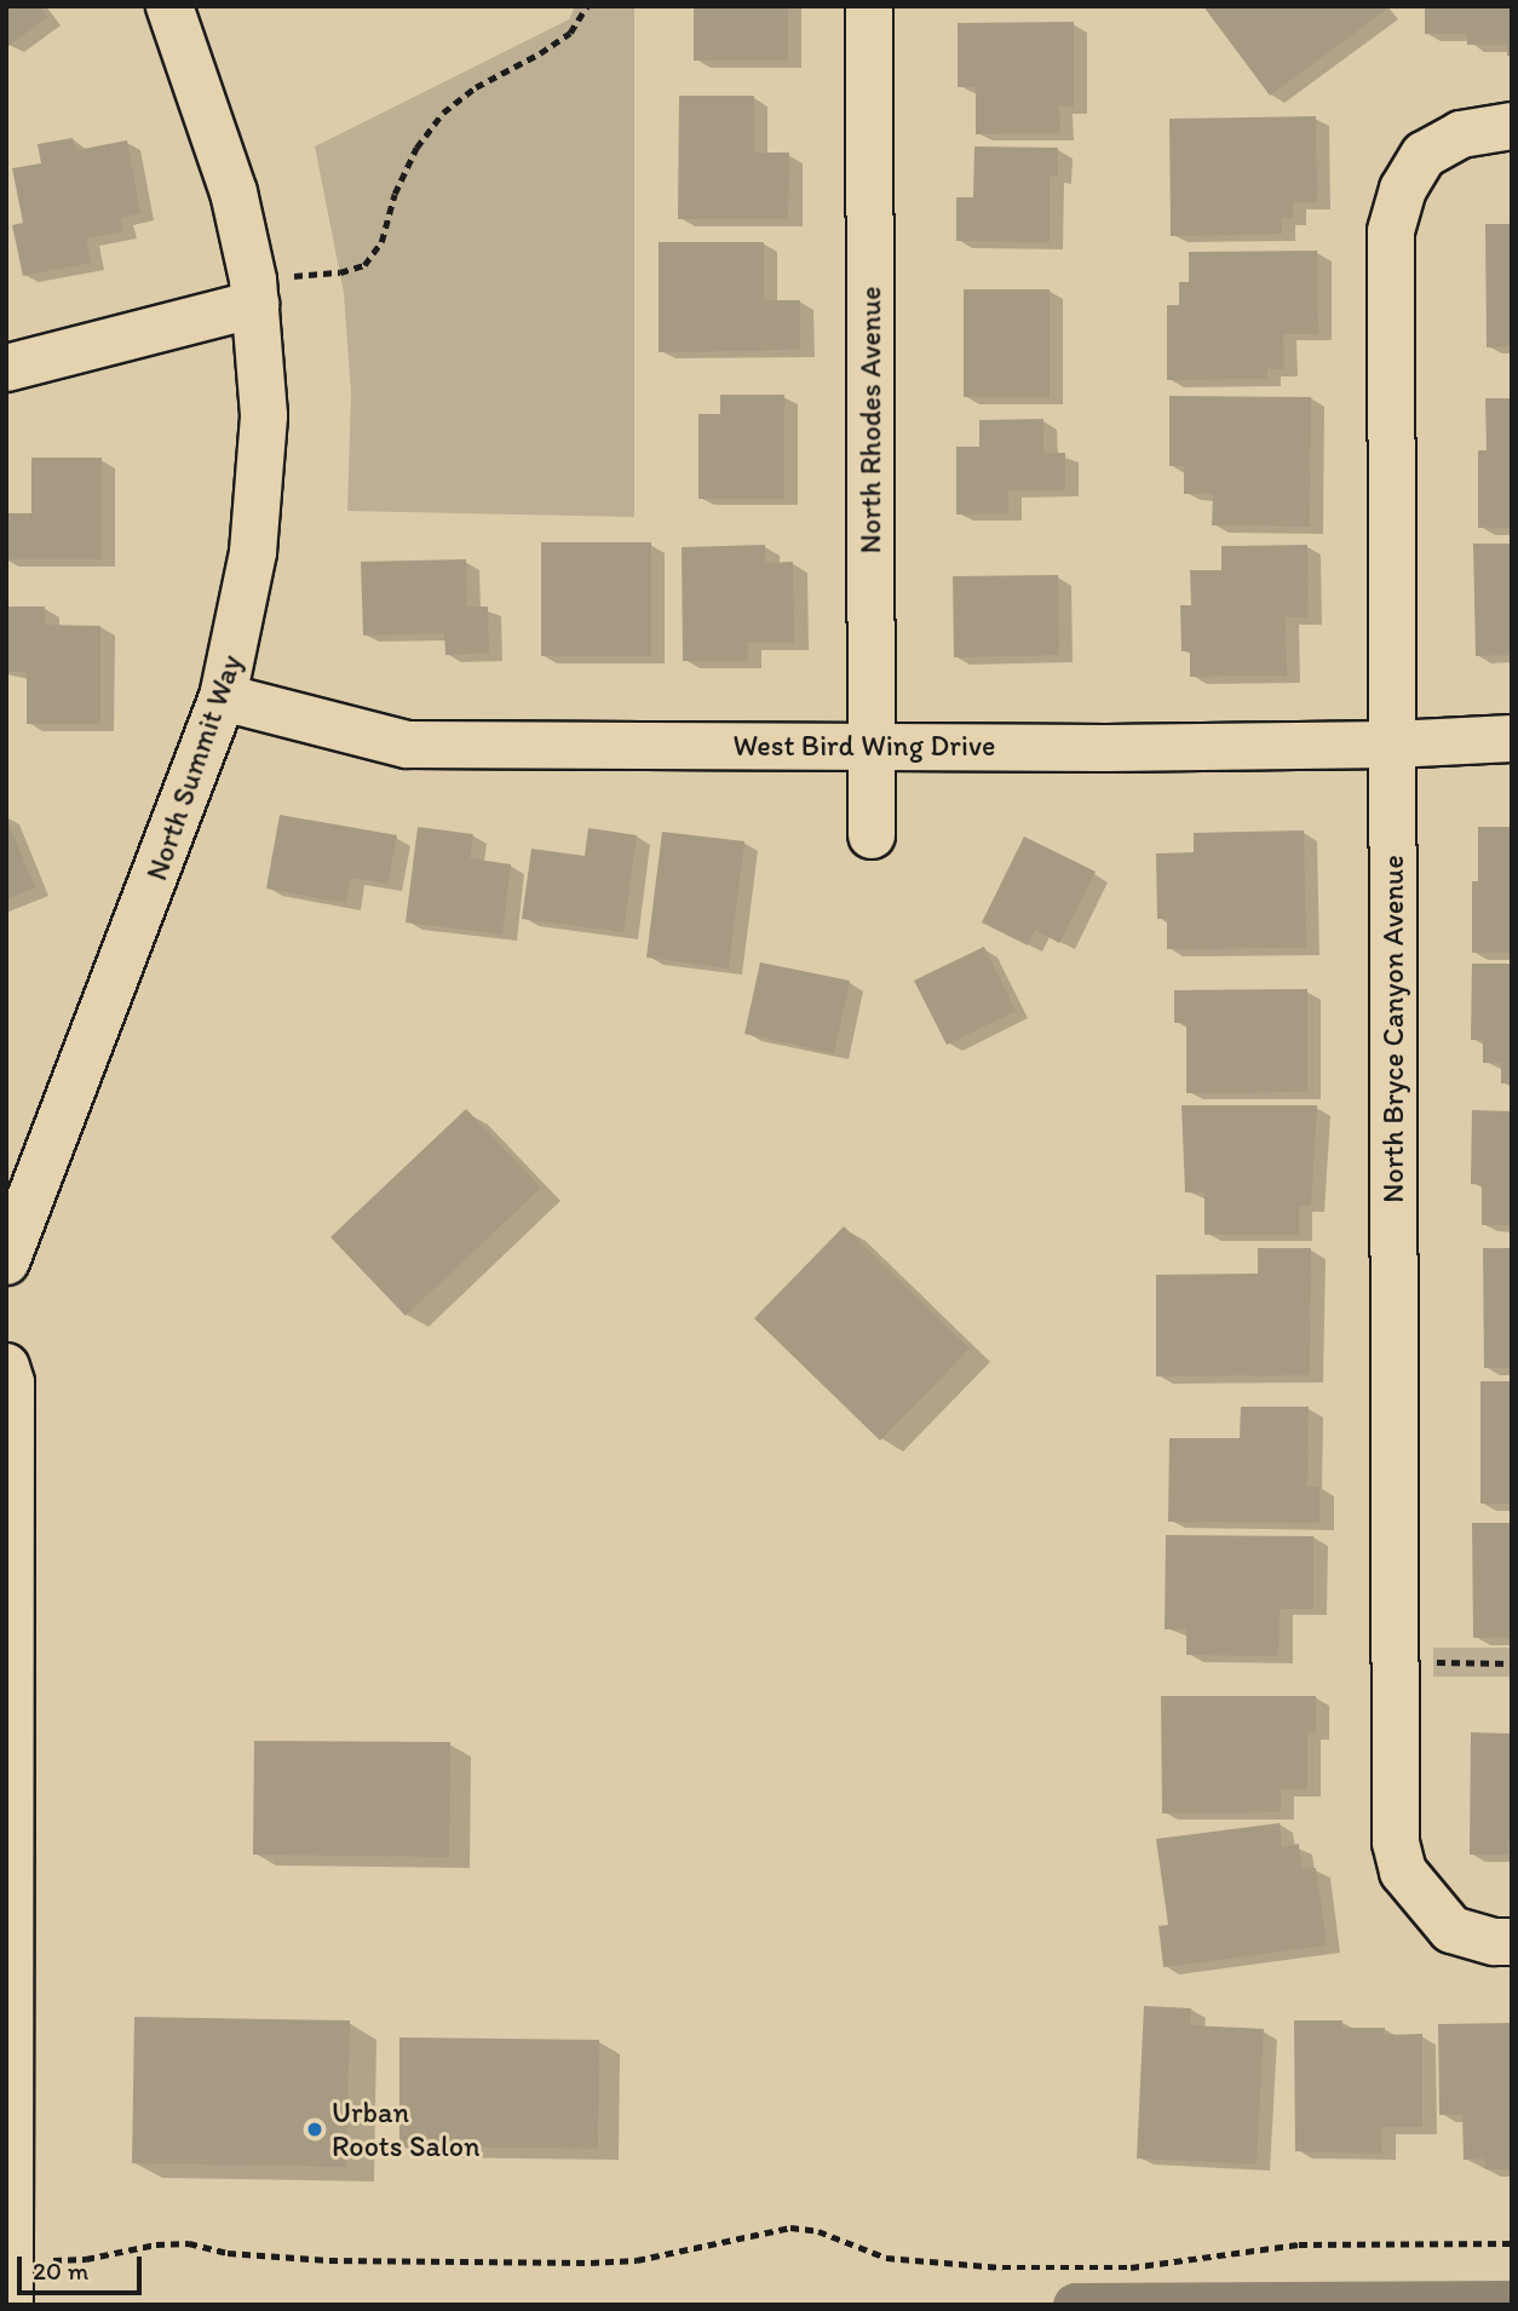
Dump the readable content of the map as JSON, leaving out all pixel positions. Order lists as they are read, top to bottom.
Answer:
{
  "streets": {
    "street": [
      "North Rhodes Avenue",
      "West Bird Wing Drive",
      "North Summit Way",
      "North Bryce Canyon Avenue"
    ]
  },
  "crossings": [
    ["North Rhodes Avenue", "West Bird Wing Drive"],
    ["West Bird Wing Drive", "North Summit Way"],
    ["West Bird Wing Drive", "North Bryce Canyon Avenue"]
  ],
  "places": ["Urban Roots Salon"],
  "scale_bar": "20 m"
}
